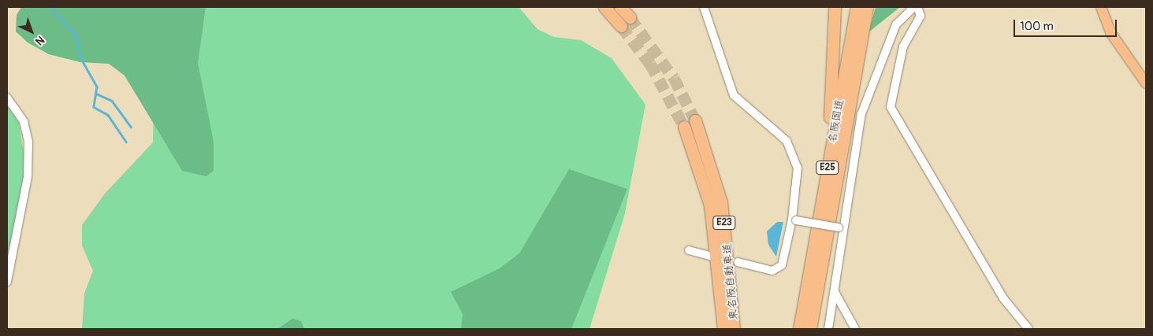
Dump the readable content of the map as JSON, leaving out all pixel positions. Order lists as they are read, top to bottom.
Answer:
{
  "streets": {
    "highway": [
      "名阪国道",
      "E25",
      "E23",
      "東名阪自動車道"
    ]
  },
  "scale_bar": "100 m",
  "north": "bottom right"
}
